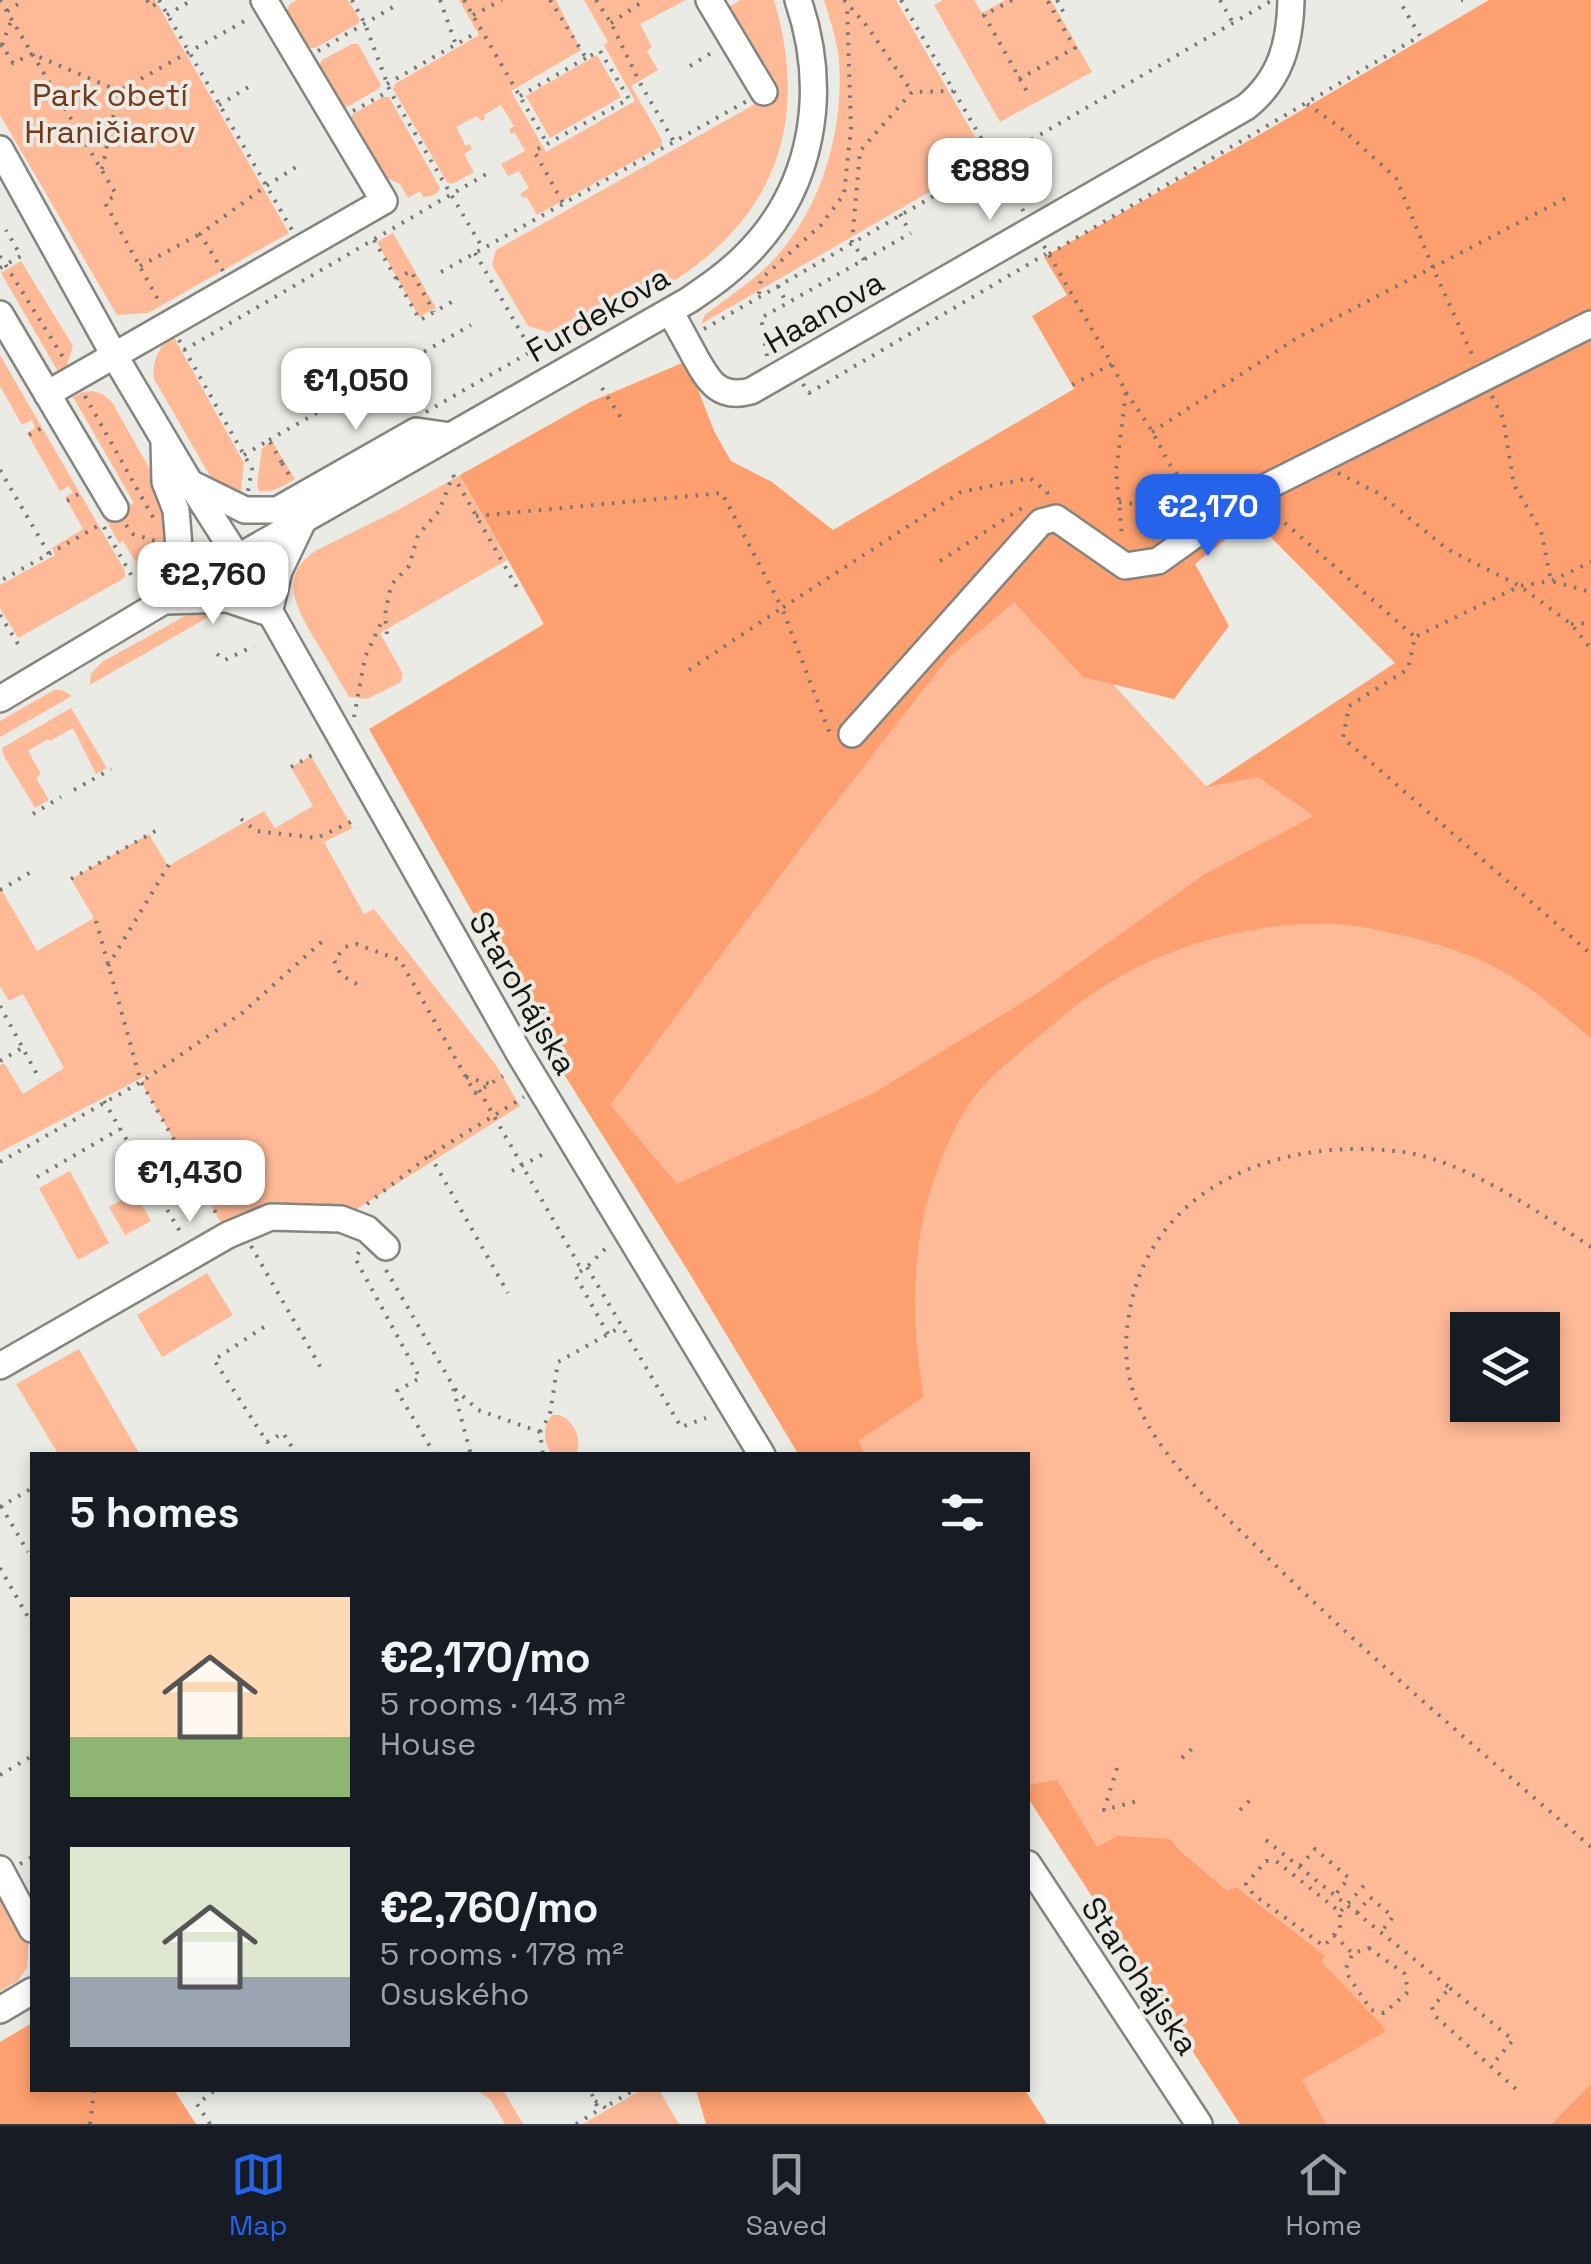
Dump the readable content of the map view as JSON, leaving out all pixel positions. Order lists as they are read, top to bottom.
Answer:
{
  "streets": {
    "street": ["Haanova", "Furdekova", "Starohájska"]
  },
  "crossings": [
    ["Haanova", "Furdekova"],
    ["Furdekova", "Starohájska"]
  ],
  "parks": ["Park obetí Hraničiarov"],
  "page": {
    "price": [
      "€889",
      "€1,050",
      "€2,170",
      "€2,760",
      "€1,430"
    ],
    "heading": "5 homes",
    "list": [
      {
        "name": "€2,170/mo",
        "note": "5 rooms · 143 m² · House"
      },
      {
        "name": "€2,760/mo",
        "note": "5 rooms · 178 m² · Osuského"
      }
    ],
    "tabs": ["Map", "Saved", "Home"]
  }
}
